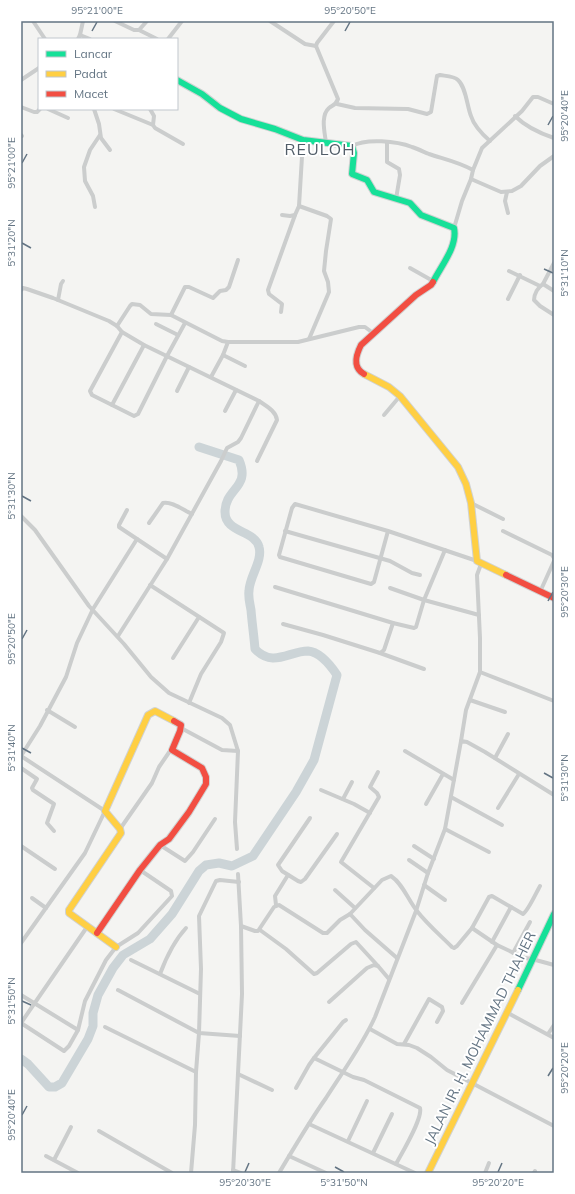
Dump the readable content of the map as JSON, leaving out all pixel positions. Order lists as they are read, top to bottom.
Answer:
{
  "streets": {
    "street": ["JALAN IR. H. MOHAMMAD THAHER"]
  },
  "districts": ["REULOH"],
  "legend": ["Lancar", "Padat", "Macet"],
  "coordinates": [
    "95°21'00\"E",
    "95°20'50\"E",
    "95°20'40\"E",
    "5°31'20\"N",
    "5°31'10\"N",
    "5°31'30\"N",
    "95°20'30\"E",
    "5°31'40\"N",
    "5°31'50\"N",
    "95°20'20\"E"
  ]
}
